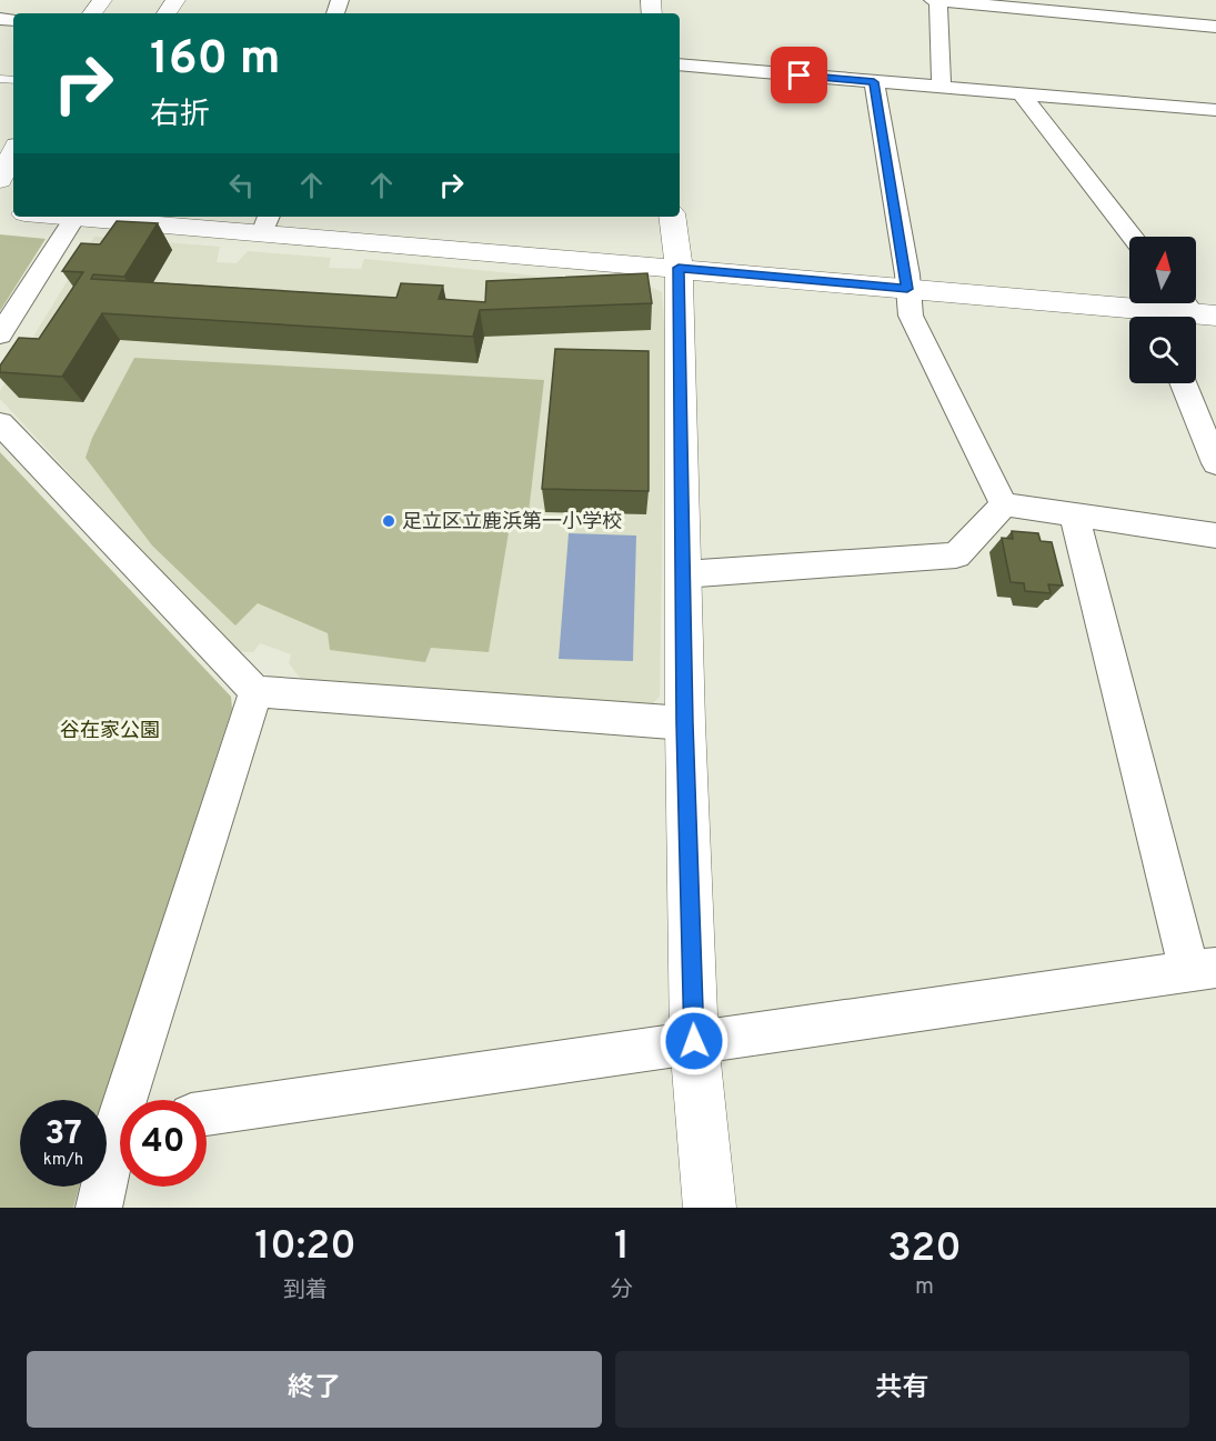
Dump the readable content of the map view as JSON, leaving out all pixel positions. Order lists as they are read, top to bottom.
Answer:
{
  "parks": ["谷在家公園"],
  "places": ["足立区立鹿浜第一小学校"],
  "north": "top",
  "page": {
    "turn": ["160 m", "右折"],
    "speed": "37 km/h",
    "limit": "40",
    "eta": [
      "10:20",
      "到着",
      "1",
      "分",
      "320",
      "m"
    ],
    "buttons": ["終了", "共有"]
  }
}
